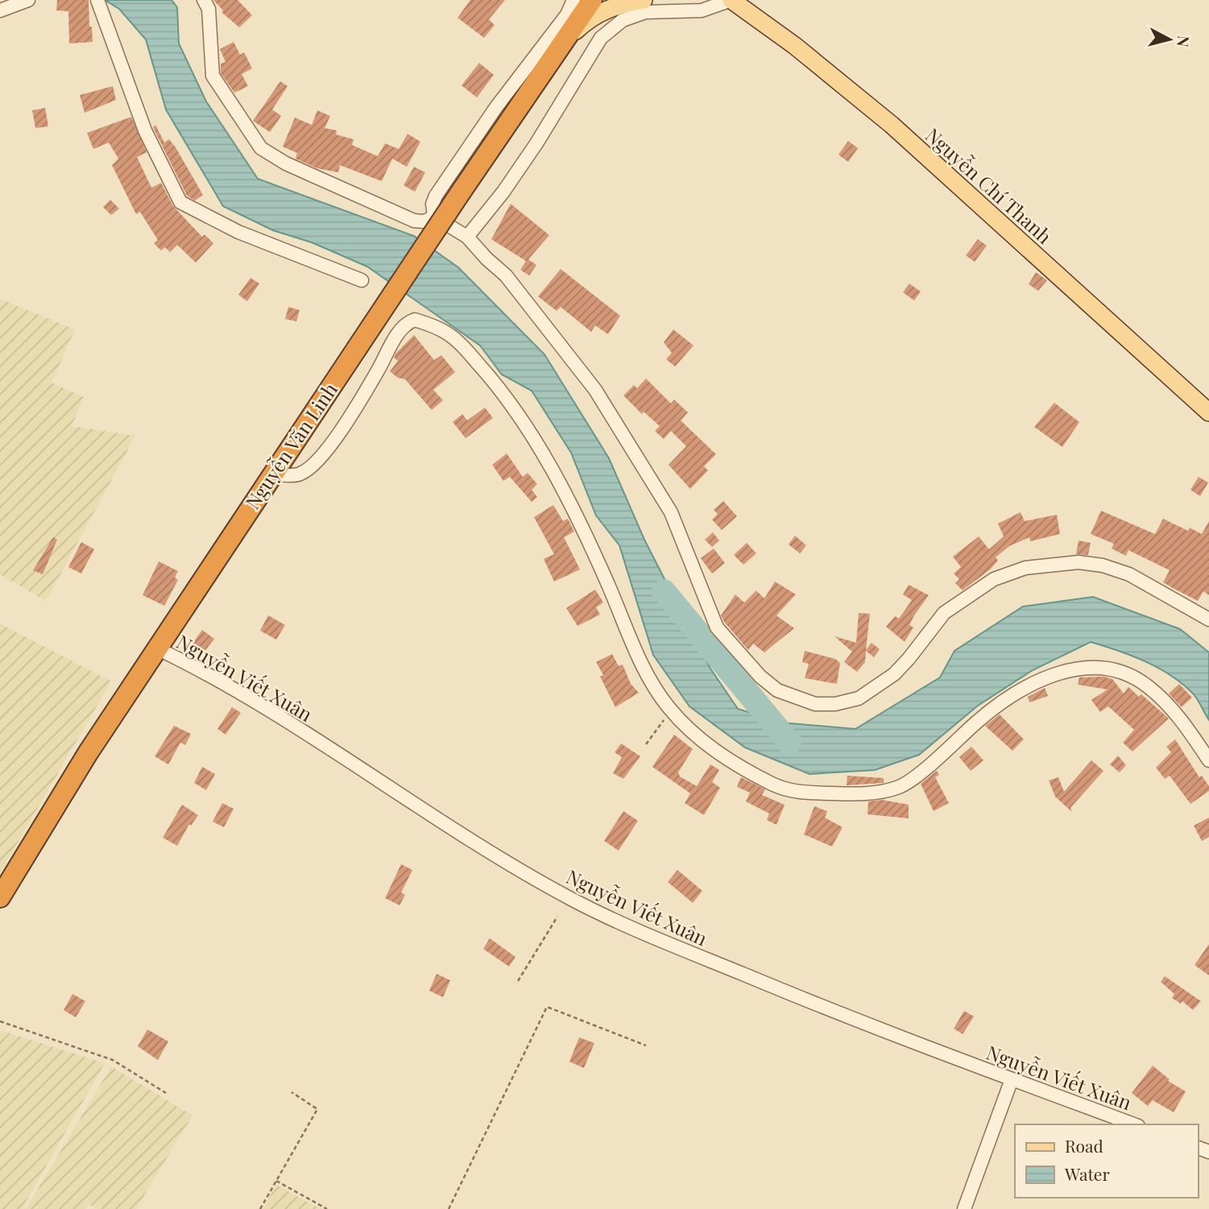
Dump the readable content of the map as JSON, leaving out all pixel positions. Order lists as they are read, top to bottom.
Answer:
{
  "streets": {
    "highway": ["Nguyễn Văn Linh"],
    "main road": ["Nguyễn Chí Thanh"],
    "street": ["Nguyễn Viết Xuân"]
  },
  "crossings": [
    ["Nguyễn Văn Linh", "Nguyễn Viết Xuân"]
  ],
  "legend": ["Road", "Water"],
  "north": "right"
}
